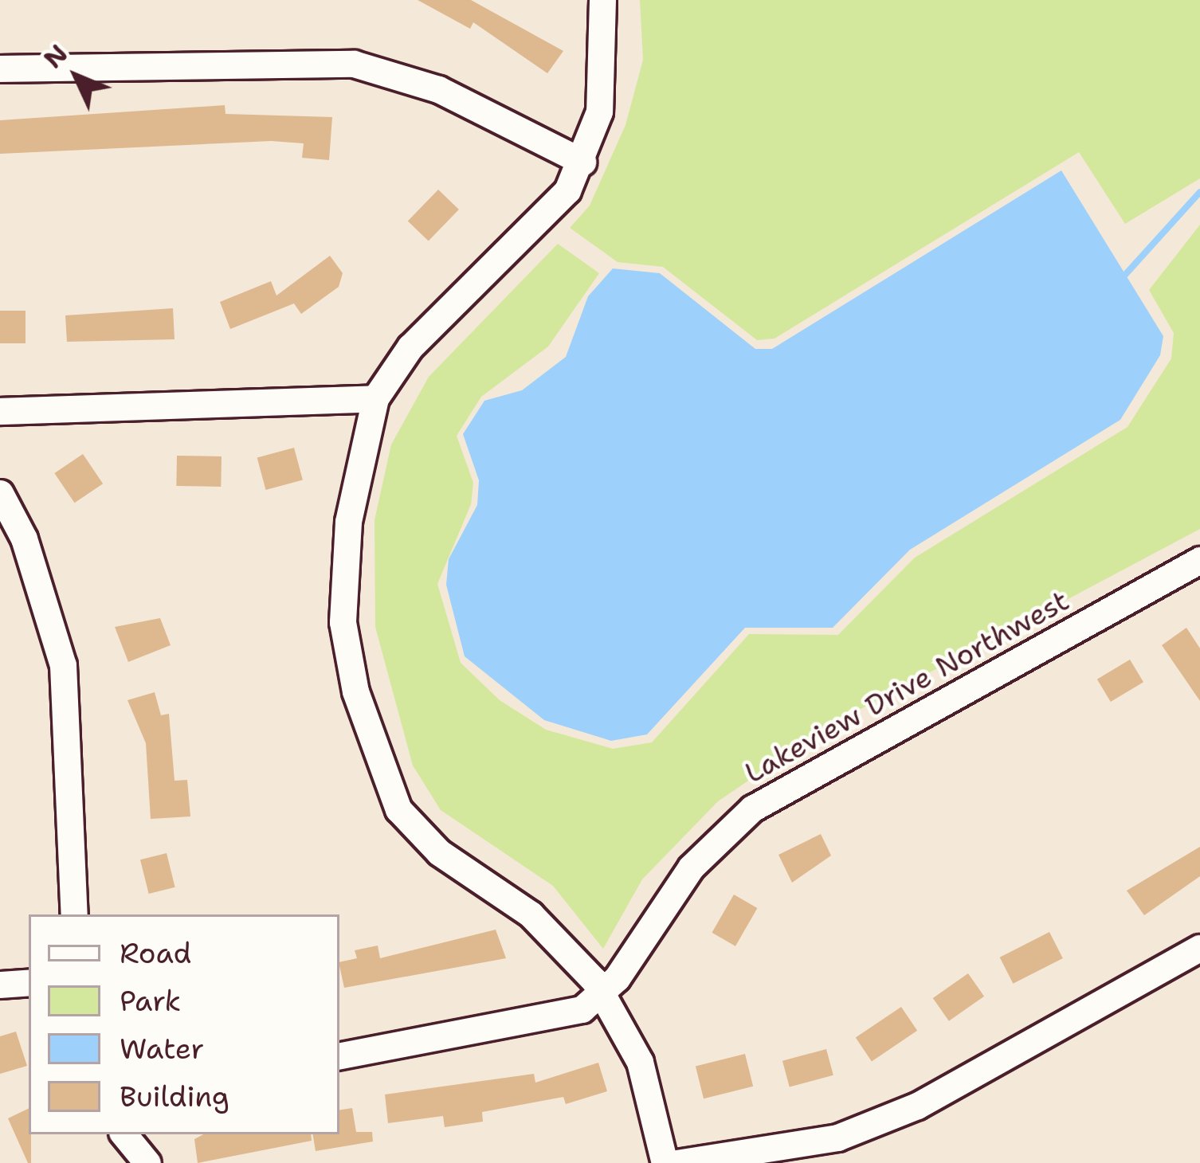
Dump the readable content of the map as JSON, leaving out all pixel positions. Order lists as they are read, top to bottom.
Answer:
{
  "streets": {
    "street": ["Lakeview Drive Northwest"]
  },
  "legend": [
    "Road",
    "Park",
    "Water",
    "Building"
  ],
  "north": "top left"
}
